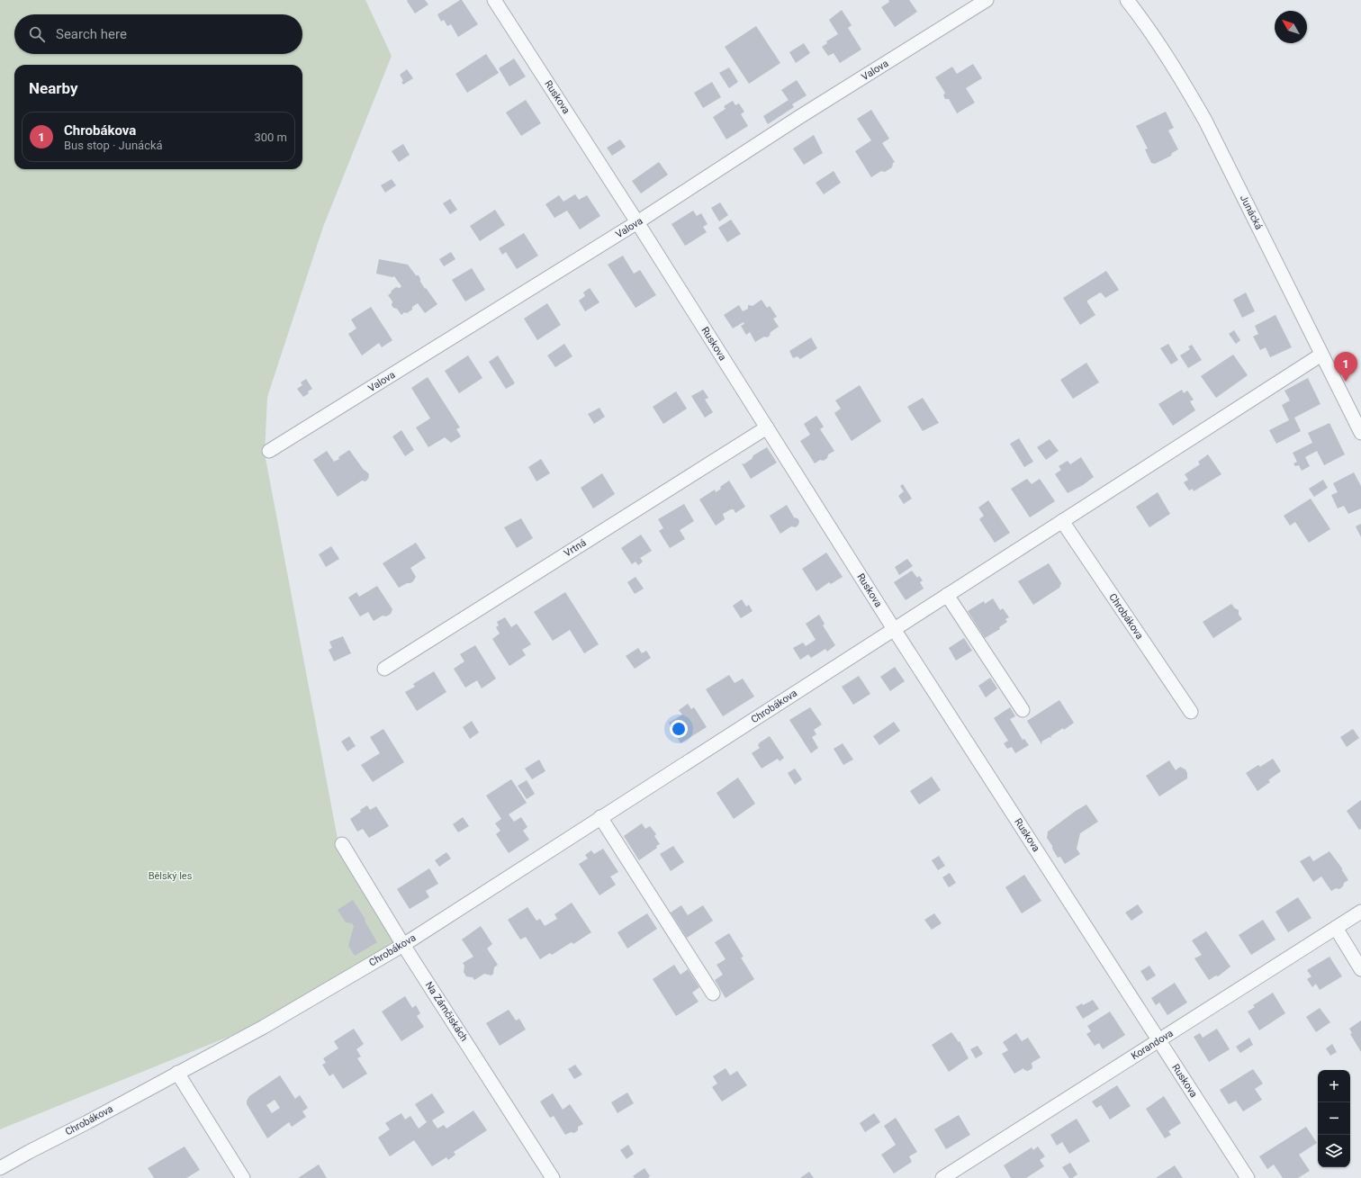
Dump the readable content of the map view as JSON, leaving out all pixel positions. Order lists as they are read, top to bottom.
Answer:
{
  "streets": {
    "street": [
      "Valova",
      "Ruskova",
      "Junácká",
      "Vrtná",
      "Chrobákova",
      "Na Zámčiskách",
      "Korandova"
    ]
  },
  "crossings": [
    ["Valova", "Ruskova"],
    ["Ruskova", "Vrtná"],
    ["Ruskova", "Chrobákova"],
    ["Ruskova", "Korandova"],
    ["Junácká", "Chrobákova"],
    ["Chrobákova", "Na Zámčiskách"]
  ],
  "parks": ["Bělský les"],
  "north": "top left",
  "page": {
    "search": "Search here",
    "heading": "Nearby",
    "list": [
      {
        "mark": "1",
        "name": "Chrobákova",
        "note": "Bus stop · Junácká",
        "value": "300 m"
      }
    ],
    "pins": "1",
    "map_buttons": ["+", "−"]
  }
}
